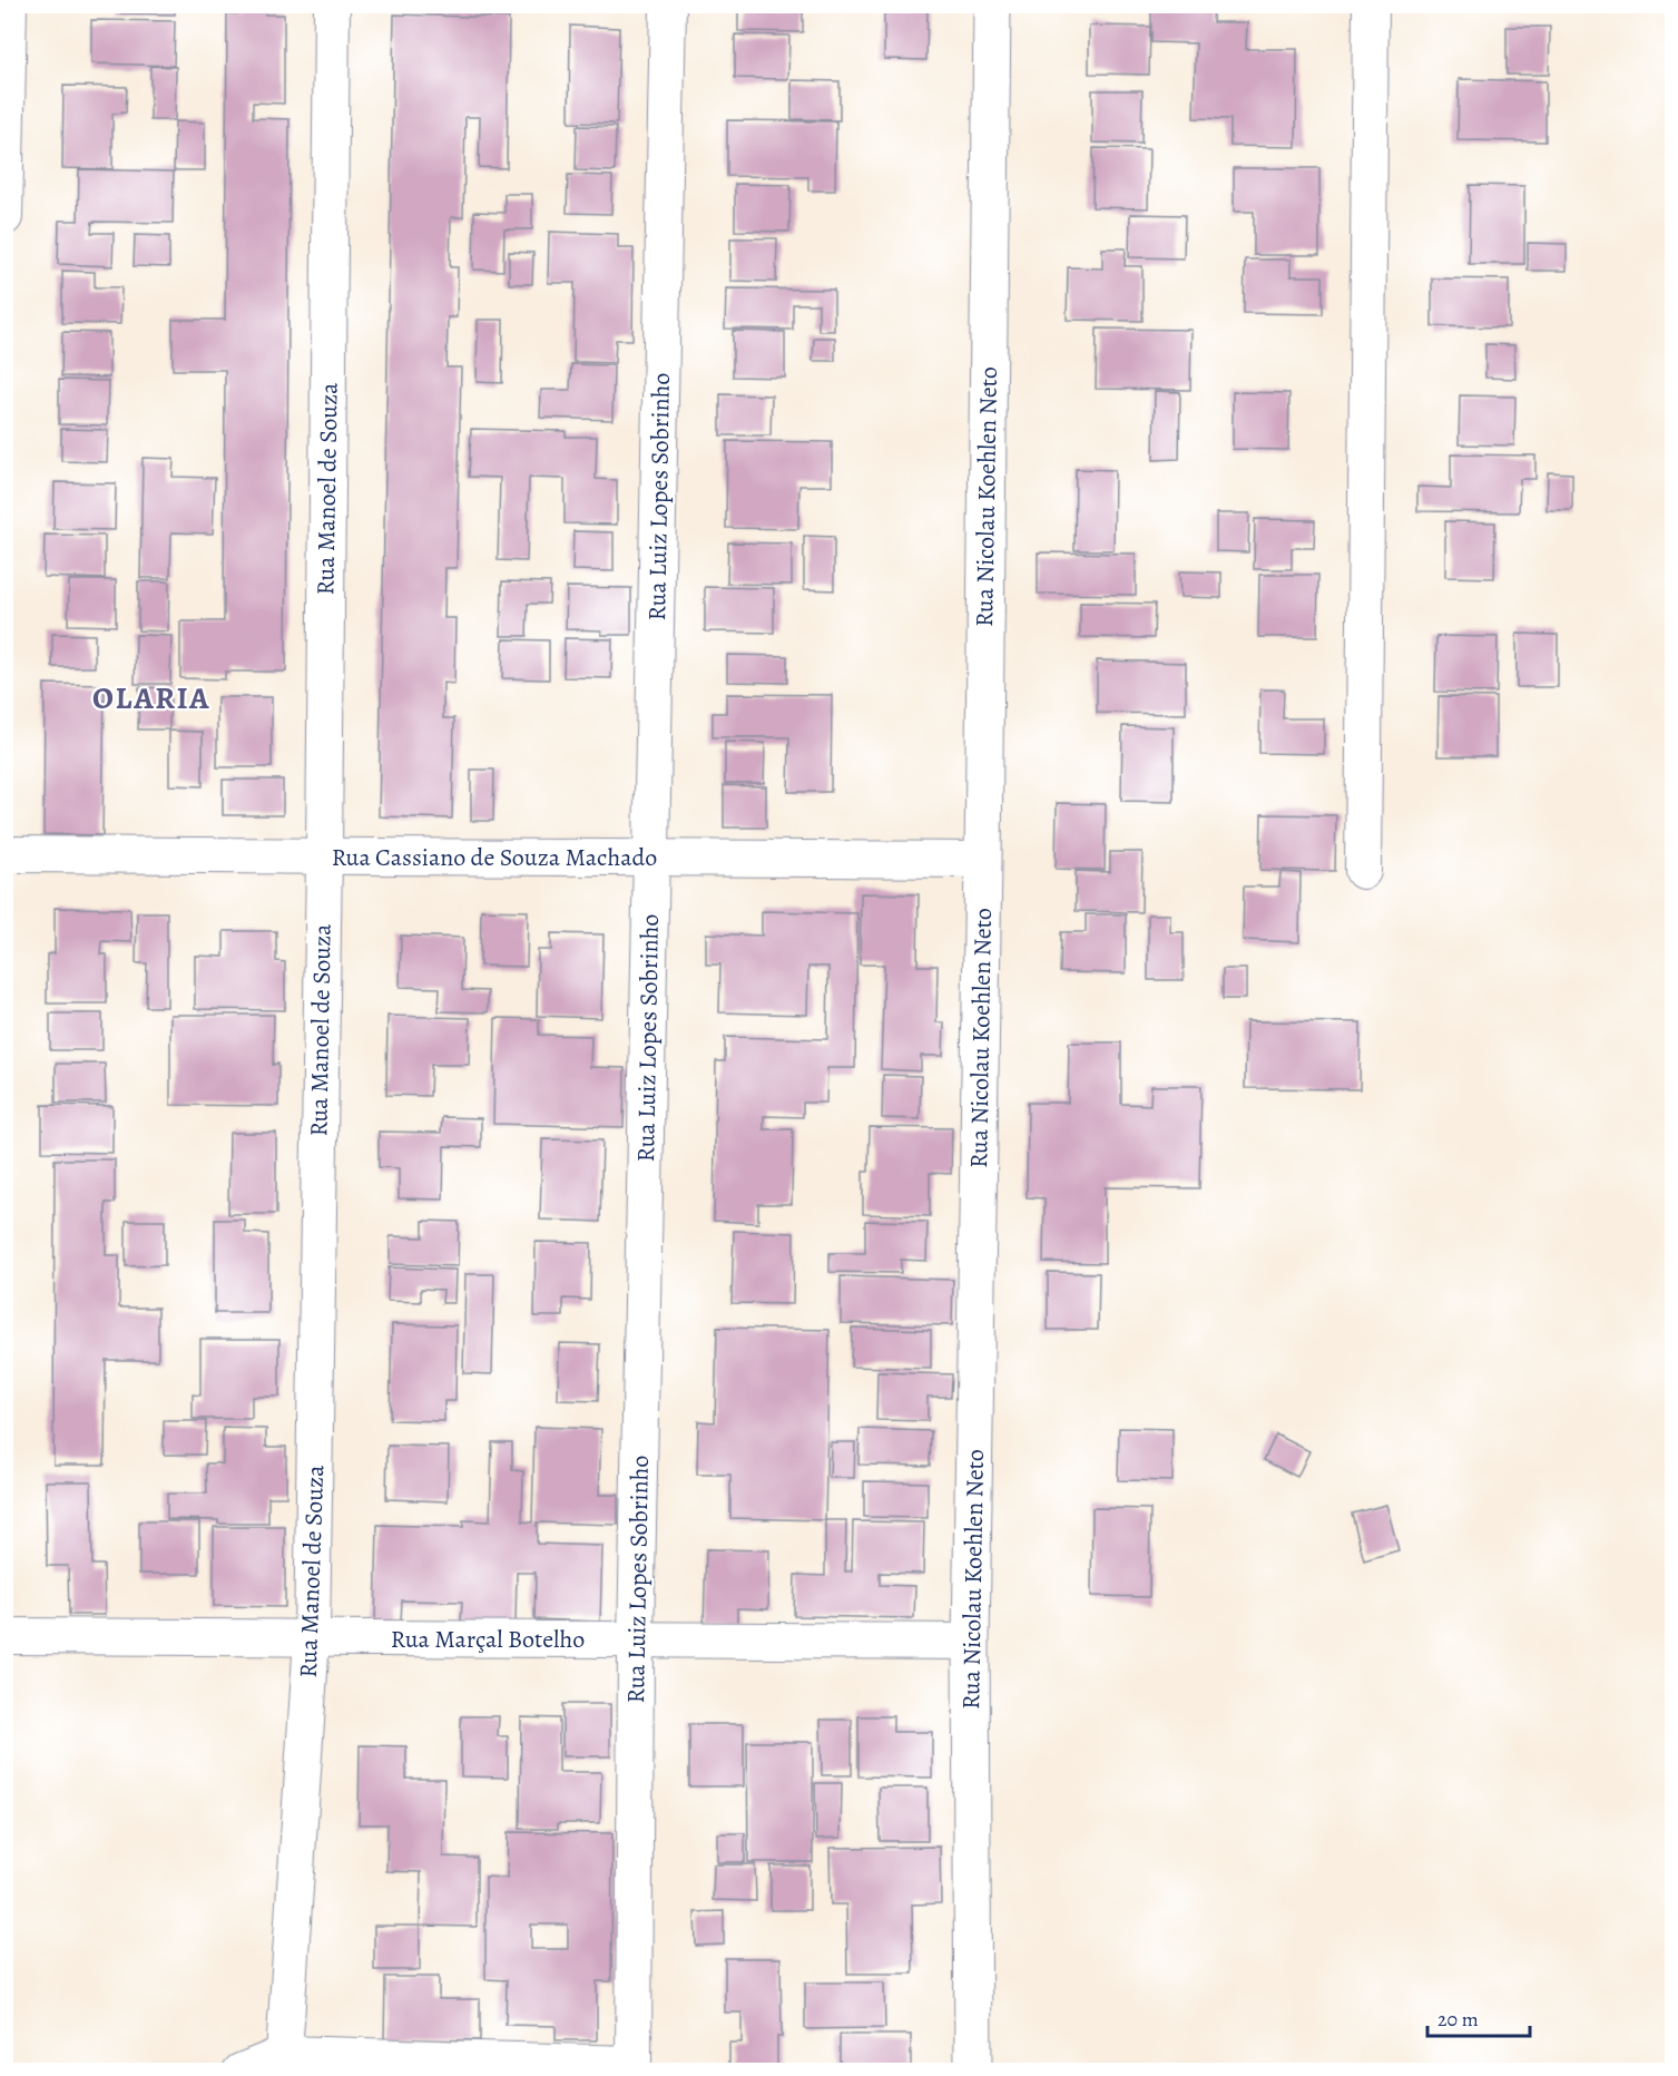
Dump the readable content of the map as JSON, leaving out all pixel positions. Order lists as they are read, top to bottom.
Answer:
{
  "streets": {
    "main road": ["Rua Nicolau Koehlen Neto"],
    "street": [
      "Rua Manoel de Souza",
      "Rua Luiz Lopes Sobrinho",
      "Rua Cassiano de Souza Machado",
      "Rua Marçal Botelho"
    ]
  },
  "crossings": [
    ["Rua Manoel de Souza", "Rua Cassiano de Souza Machado"],
    ["Rua Manoel de Souza", "Rua Marçal Botelho"],
    ["Rua Luiz Lopes Sobrinho", "Rua Cassiano de Souza Machado"],
    ["Rua Luiz Lopes Sobrinho", "Rua Marçal Botelho"],
    ["Rua Nicolau Koehlen Neto", "Rua Cassiano de Souza Machado"],
    ["Rua Nicolau Koehlen Neto", "Rua Marçal Botelho"]
  ],
  "districts": ["OLARIA"],
  "scale_bar": "20 m"
}
